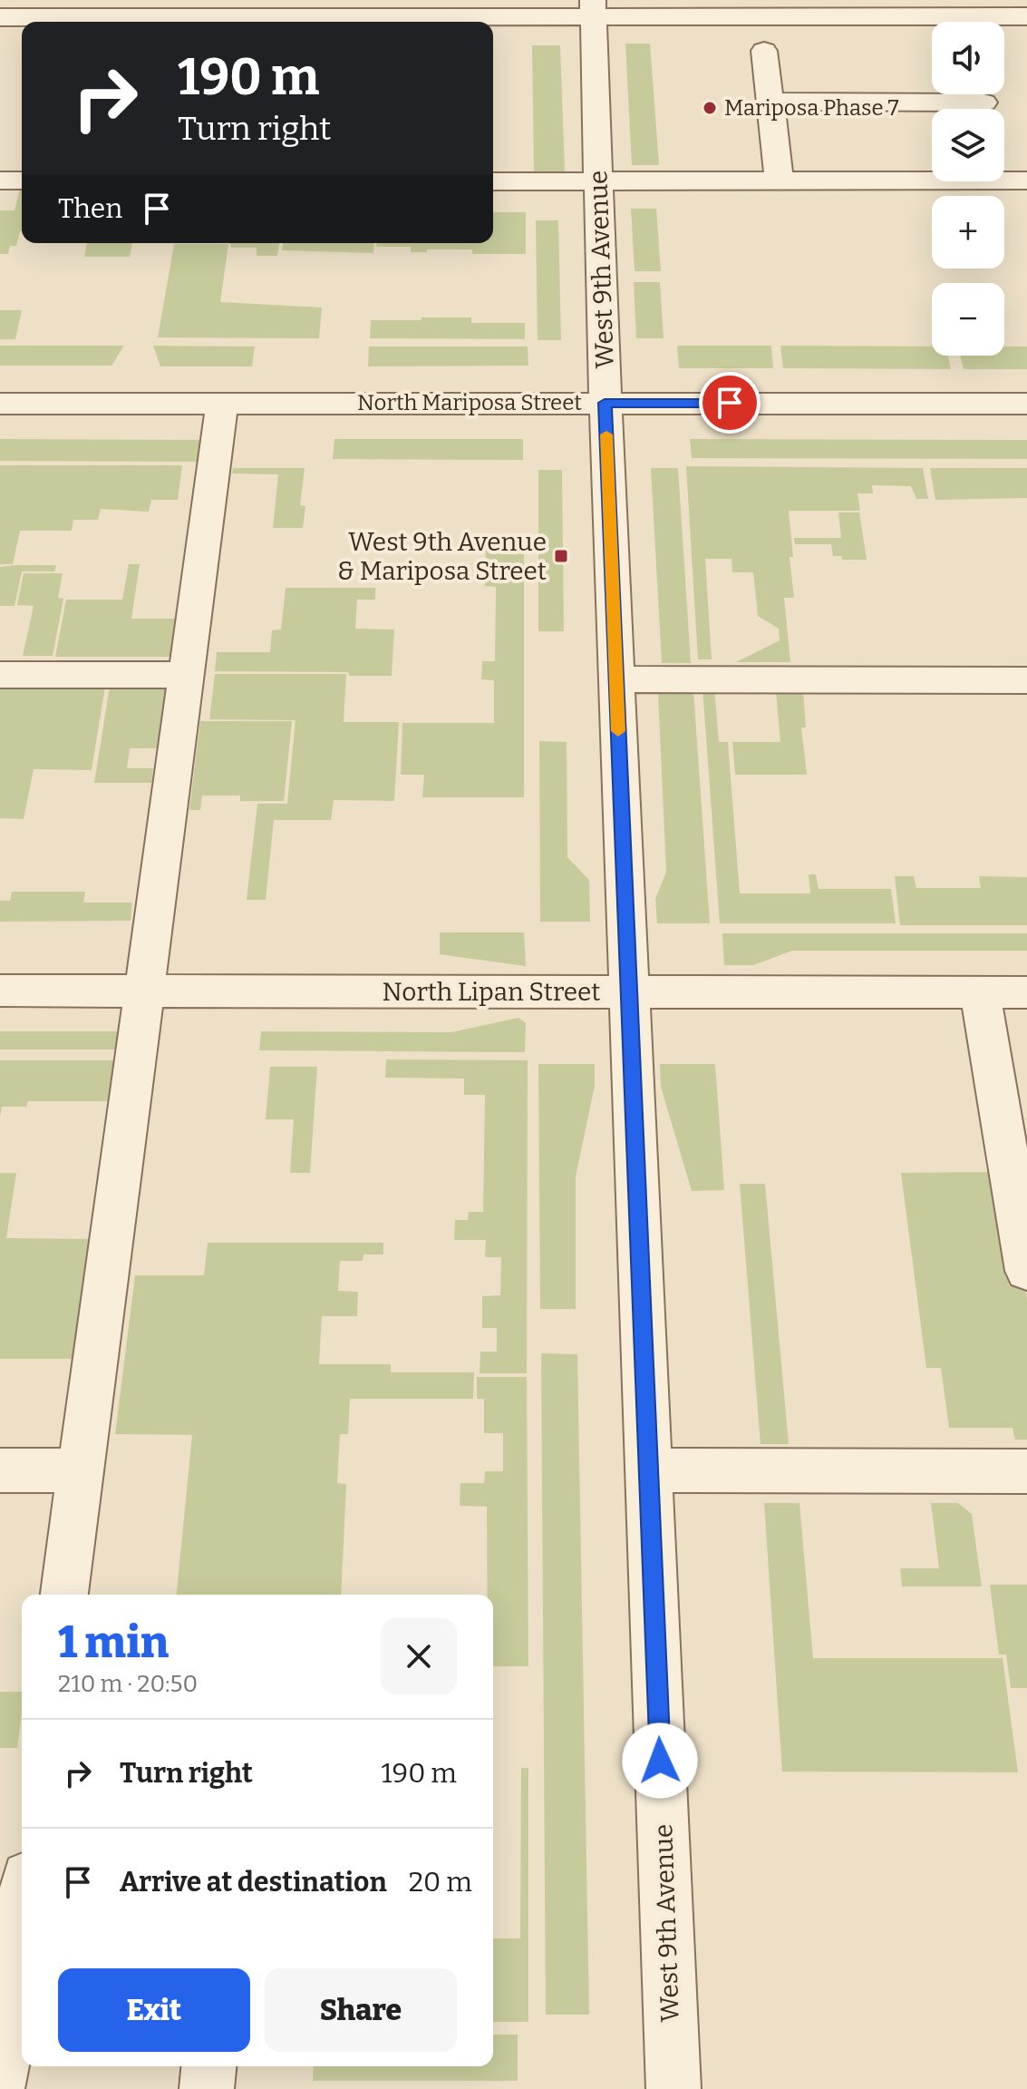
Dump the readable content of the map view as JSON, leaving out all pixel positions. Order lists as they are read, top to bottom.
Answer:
{
  "streets": {
    "street": ["West 9th Avenue", "North Mariposa Street", "North Lipan Street"]
  },
  "crossings": [
    ["West 9th Avenue", "North Mariposa Street"],
    ["West 9th Avenue", "North Lipan Street"]
  ],
  "places": {
    "other": ["Mariposa Phase 7"],
    "transit": ["West 9th Avenue & Mariposa Street"]
  },
  "page": {
    "map_buttons": ["+", "−"],
    "turn": ["190 m", "Turn right"],
    "then": "Then",
    "heading": ["1 min", "210 m · 20:50"],
    "list": [
      {
        "name": "Turn right",
        "value": "190 m"
      },
      {
        "name": "Arrive at destination",
        "value": "20 m"
      }
    ],
    "buttons": ["Exit", "Share"]
  }
}
